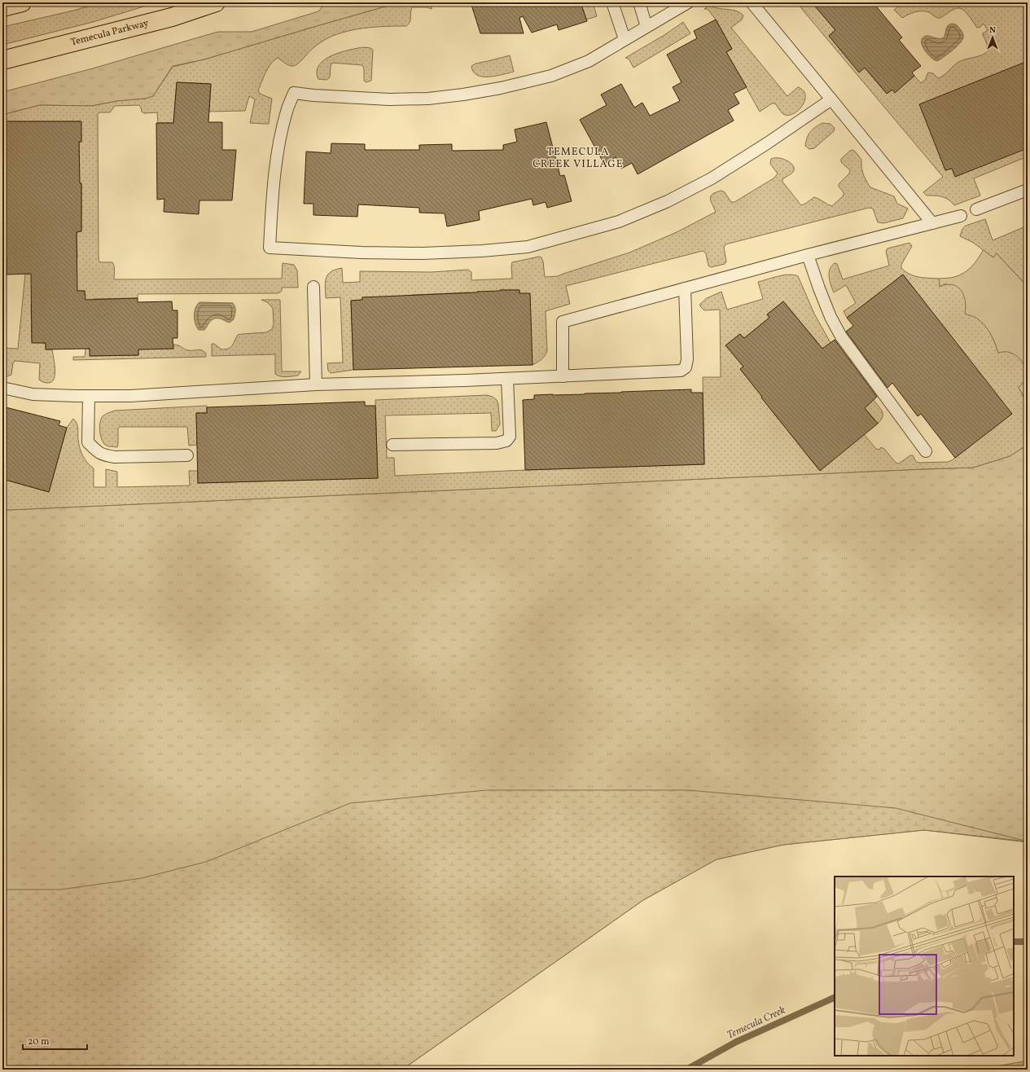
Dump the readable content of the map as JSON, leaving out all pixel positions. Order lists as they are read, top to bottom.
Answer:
{
  "streets": {
    "main road": ["Temecula Parkway"]
  },
  "districts": ["TEMECULA CREEK VILLAGE"],
  "water": ["Temecula Creek"],
  "scale_bar": "20 m",
  "north": "top"
}
